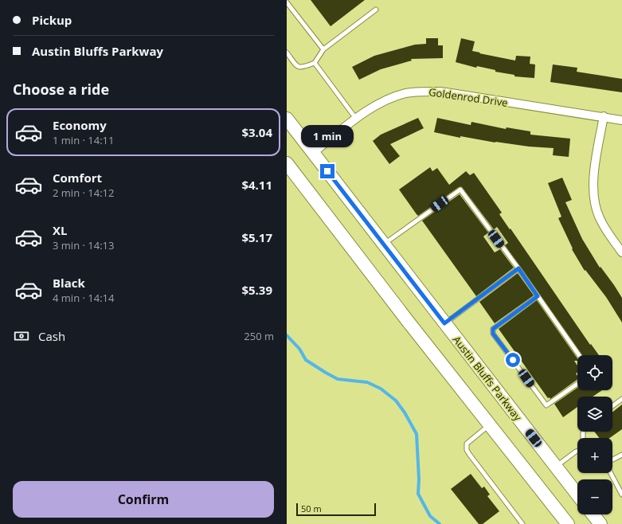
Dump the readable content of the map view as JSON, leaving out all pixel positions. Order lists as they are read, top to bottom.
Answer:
{
  "streets": {
    "main road": ["Austin Bluffs Parkway"],
    "street": ["Goldenrod Drive"]
  },
  "crossings": [
    ["Goldenrod Drive", "Austin Bluffs Parkway"]
  ],
  "scale_bar": "50 m",
  "page": {
    "banner": ["Pickup", "Austin Bluffs Parkway"],
    "heading": "Choose a ride",
    "list": [
      {
        "name": "Economy",
        "note": "1 min · 14:11",
        "value": "$3.04"
      },
      {
        "name": "Comfort",
        "note": "2 min · 14:12",
        "value": "$4.11"
      },
      {
        "name": "XL",
        "note": "3 min · 14:13",
        "value": "$5.17"
      },
      {
        "name": "Black",
        "note": "4 min · 14:14",
        "value": "$5.39"
      }
    ],
    "bubble": "1 min",
    "pay": ["Cash", "250 m"],
    "map_buttons": ["+", "−"],
    "buttons": "Confirm",
    "scale": "50 m"
  }
}
